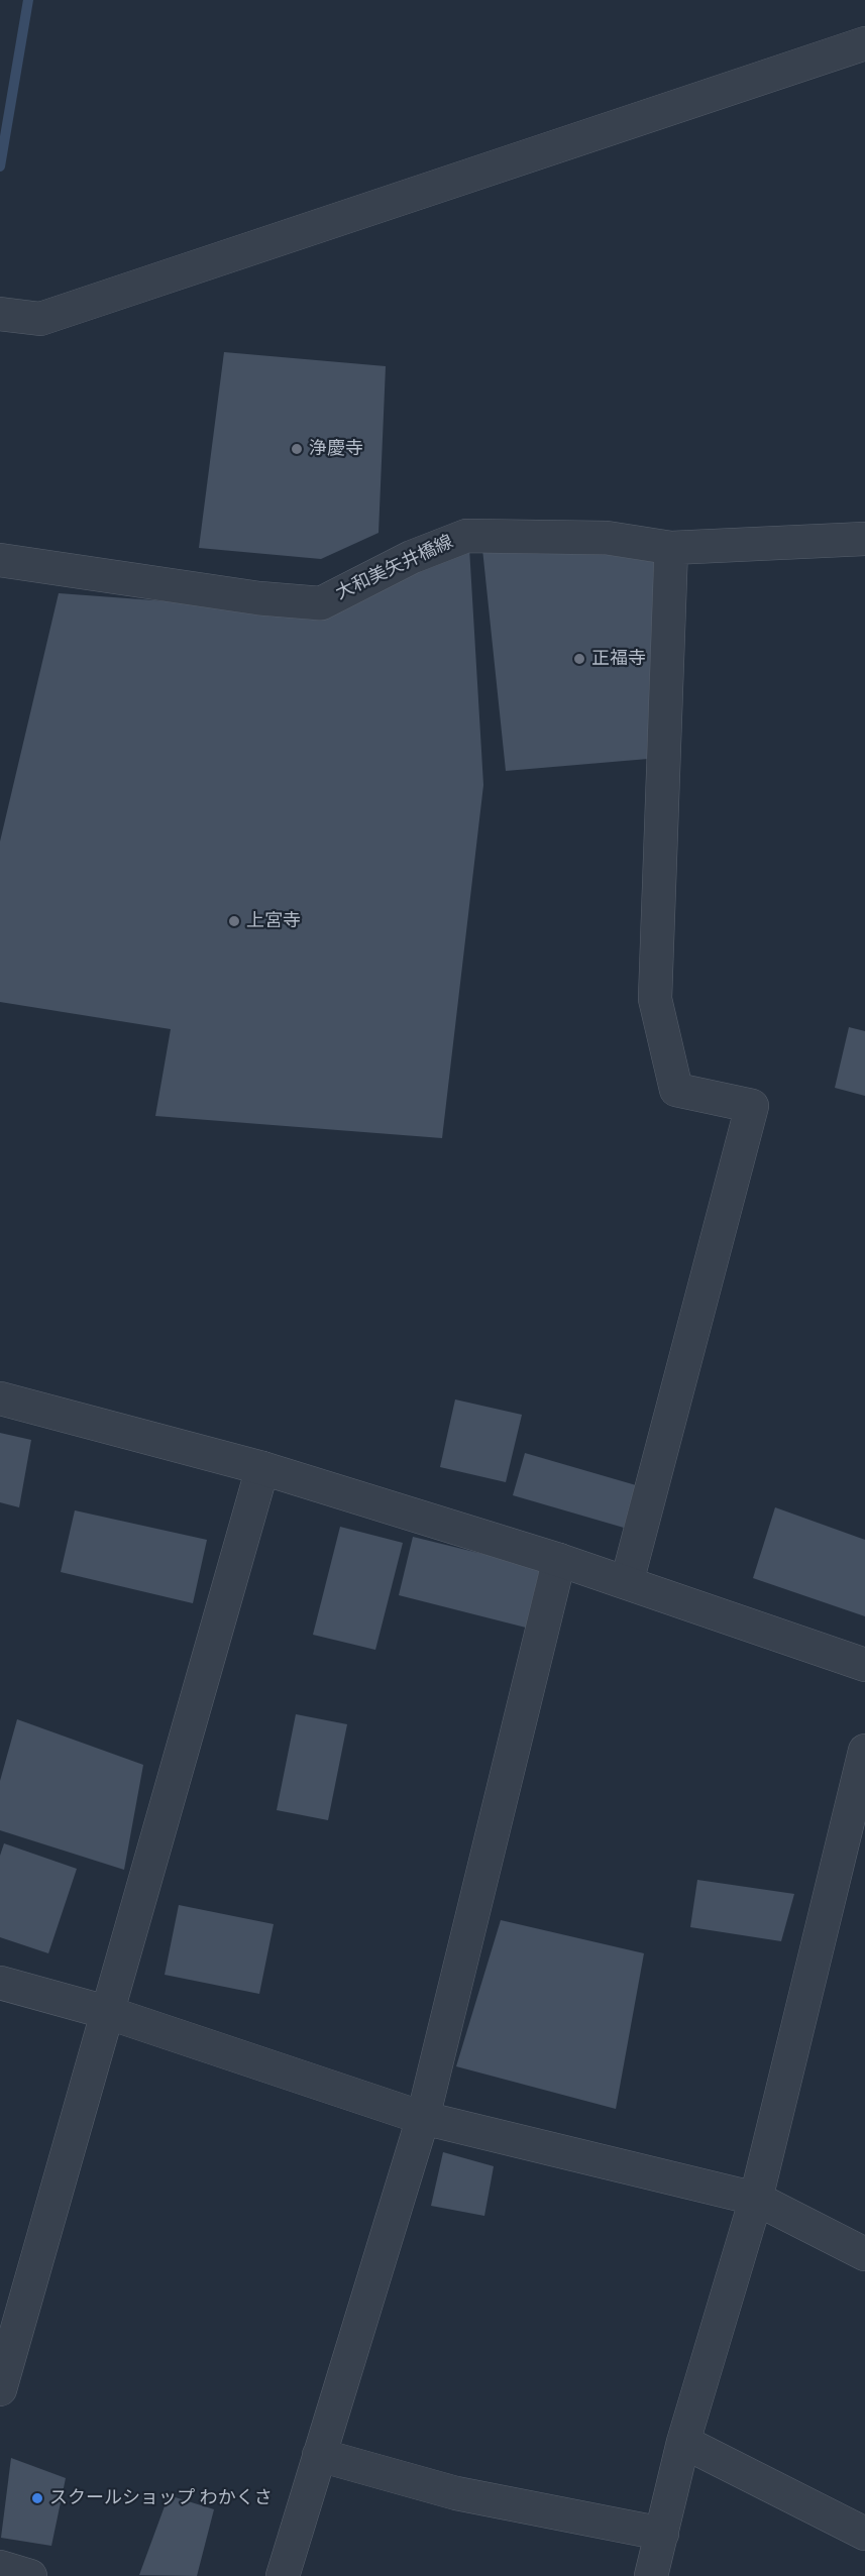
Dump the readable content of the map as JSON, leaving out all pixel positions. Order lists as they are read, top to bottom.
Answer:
{
  "streets": {
    "street": ["大和美矢井橋線"]
  },
  "places": [
    "浄慶寺",
    "正福寺",
    "上宮寺",
    "スクールショップ わかくさ"
  ]
}
